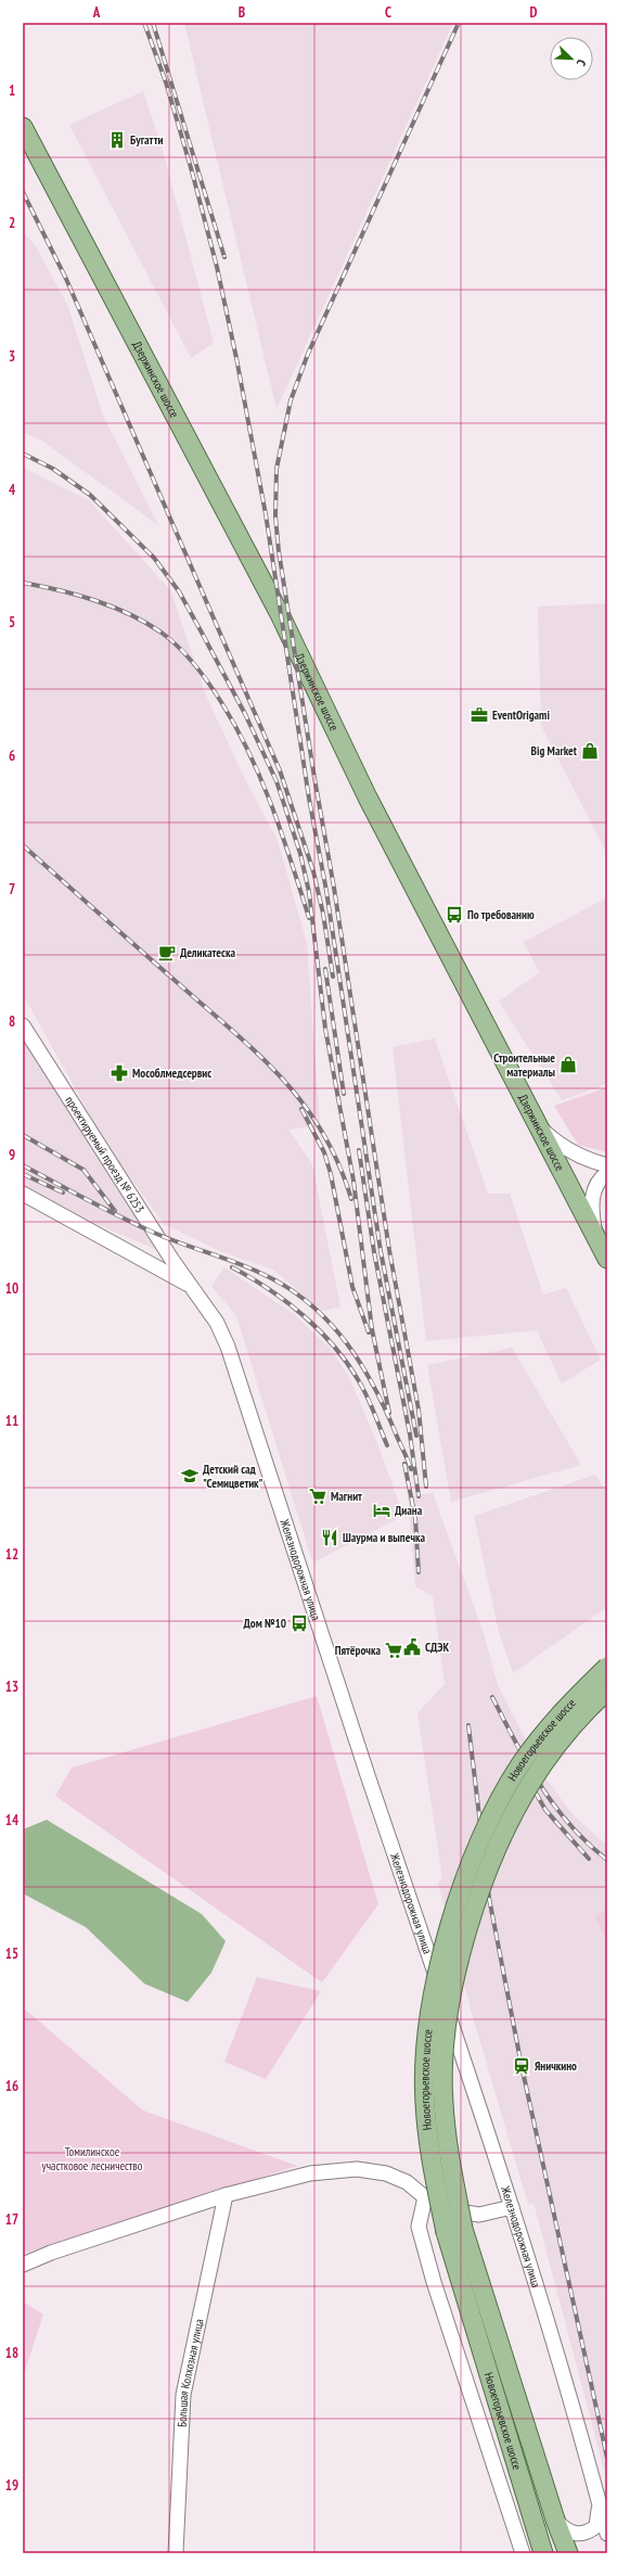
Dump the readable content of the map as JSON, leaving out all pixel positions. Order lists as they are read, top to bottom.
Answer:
{
  "streets": {
    "main road": ["Дзержинское шоссе", "Новоегорьевское шоссе"],
    "street": ["проектируемый проезд № 6253", "Железнодорожная улица", "Большая Колхозная улица"]
  },
  "crossings": [
    ["проектируемый проезд № 6253", "Железнодорожная улица"]
  ],
  "parks": ["Томилинское участковое лесничество"],
  "places": {
    "building": ["Бугатти"],
    "office": ["EventOrigami"],
    "shop": ["Big Market", "Строительные материалы"],
    "bus stop": ["По требованию", "Дом №10"],
    "cafe": ["Деликатеска"],
    "pharmacy": ["Мособлмедсервис"],
    "school or university": ["Детский сад \"Семицветик\""],
    "supermarket": ["Магнит", "Пятёрочка"],
    "hotel": ["Диана"],
    "restaurant": ["Шаурма и выпечка"],
    "public building": ["СДЭК"],
    "station": ["Яничкино"]
  },
  "north": "bottom right",
  "grid": {
    "columns": [
      "A",
      "B",
      "C",
      "D"
    ],
    "rows": [
      "1",
      "2",
      "3",
      "4",
      "5",
      "6",
      "7",
      "8",
      "9",
      "10",
      "11",
      "12",
      "13",
      "14",
      "15",
      "16",
      "17",
      "18",
      "19"
    ]
  }
}
